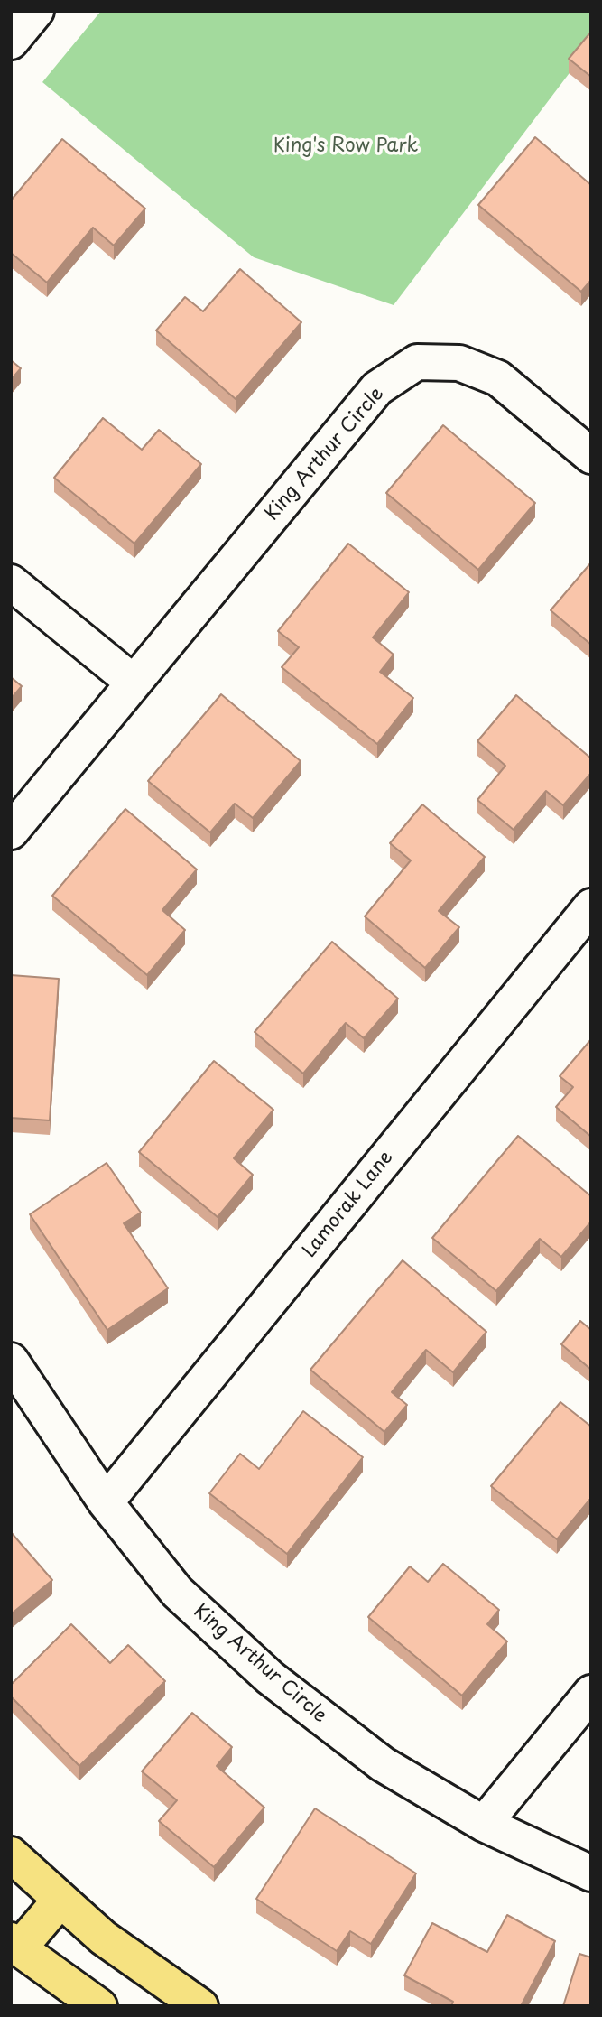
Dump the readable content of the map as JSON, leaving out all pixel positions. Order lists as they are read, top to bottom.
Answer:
{
  "streets": {
    "street": ["King Arthur Circle", "Lamorak Lane"]
  },
  "crossings": [
    ["King Arthur Circle", "Lamorak Lane"]
  ],
  "parks": ["King's Row Park"]
}
